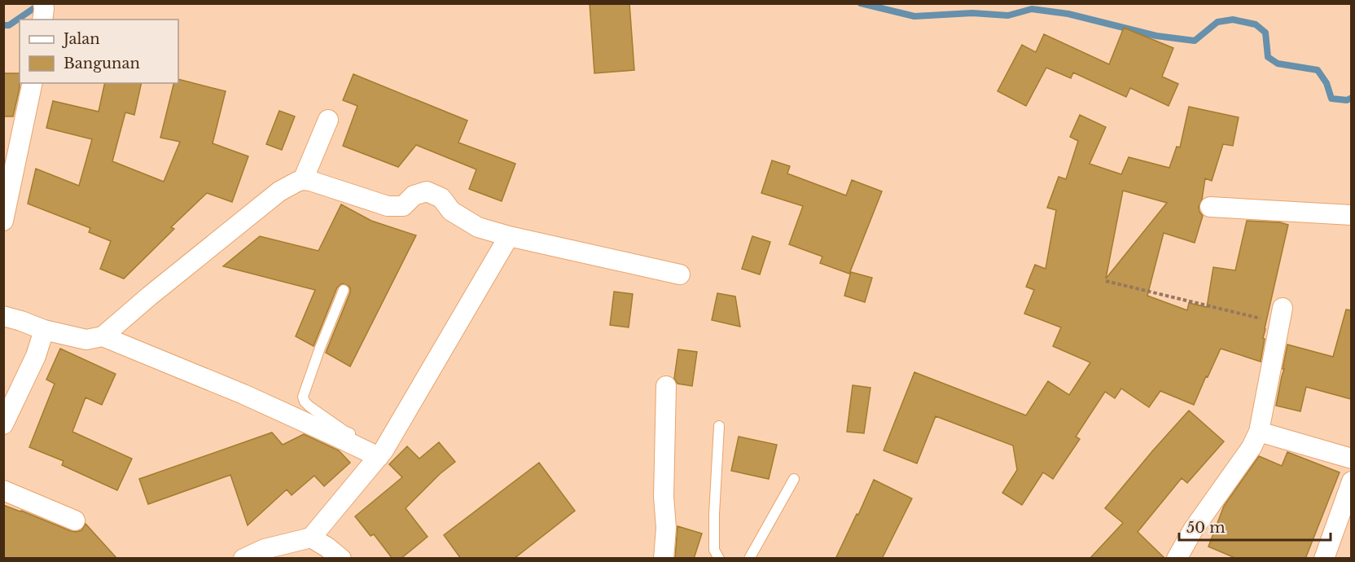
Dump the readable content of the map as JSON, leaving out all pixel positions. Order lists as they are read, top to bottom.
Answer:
{
  "legend": ["Jalan", "Bangunan"],
  "scale_bar": "50 m"
}
